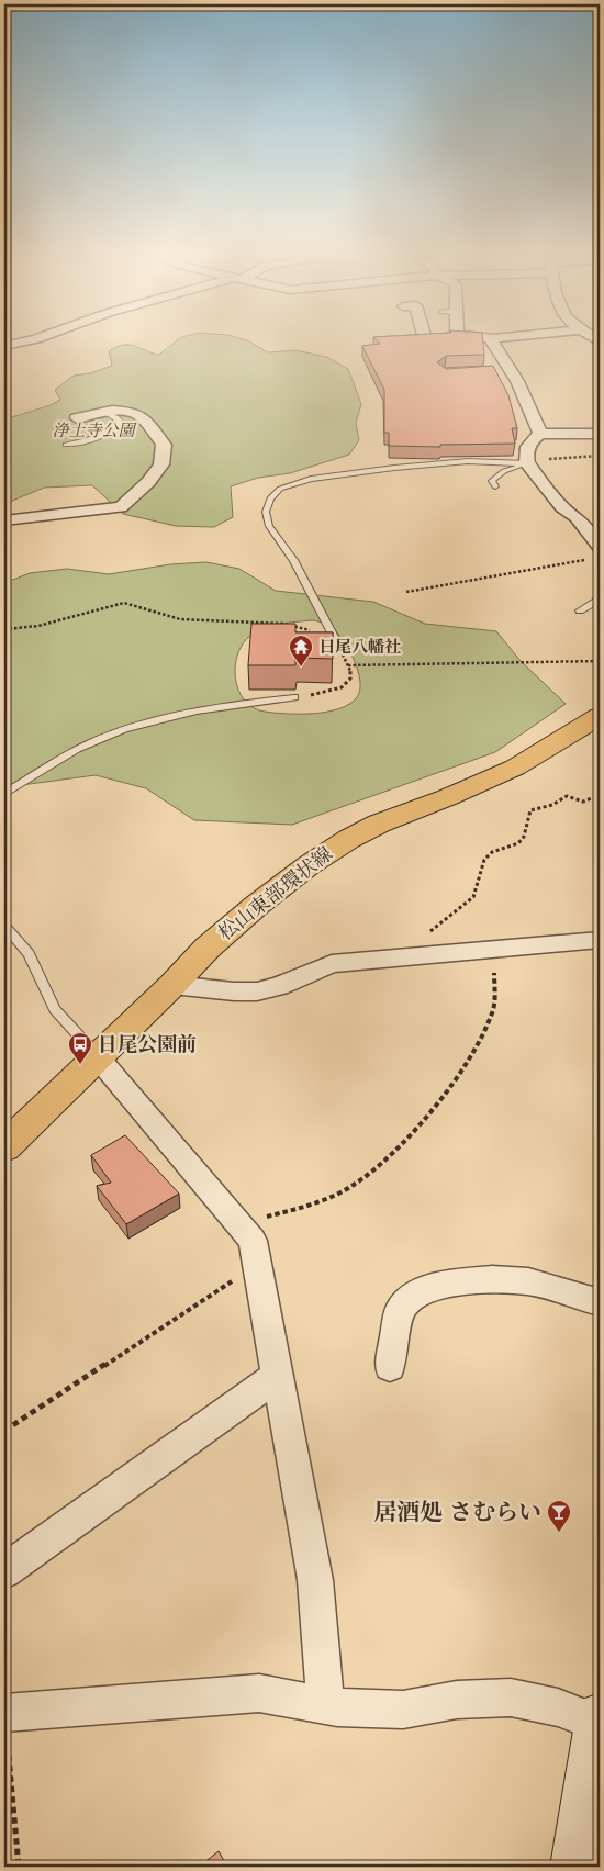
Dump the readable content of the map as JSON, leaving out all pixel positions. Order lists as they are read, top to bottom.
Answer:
{
  "streets": {
    "main road": ["松山東部環状線"]
  },
  "parks": ["浄土寺公園"],
  "places": {
    "temple": ["日尾八幡社"],
    "bus stop": ["日尾公園前"],
    "bar": ["居酒処 さむらい"]
  }
}
